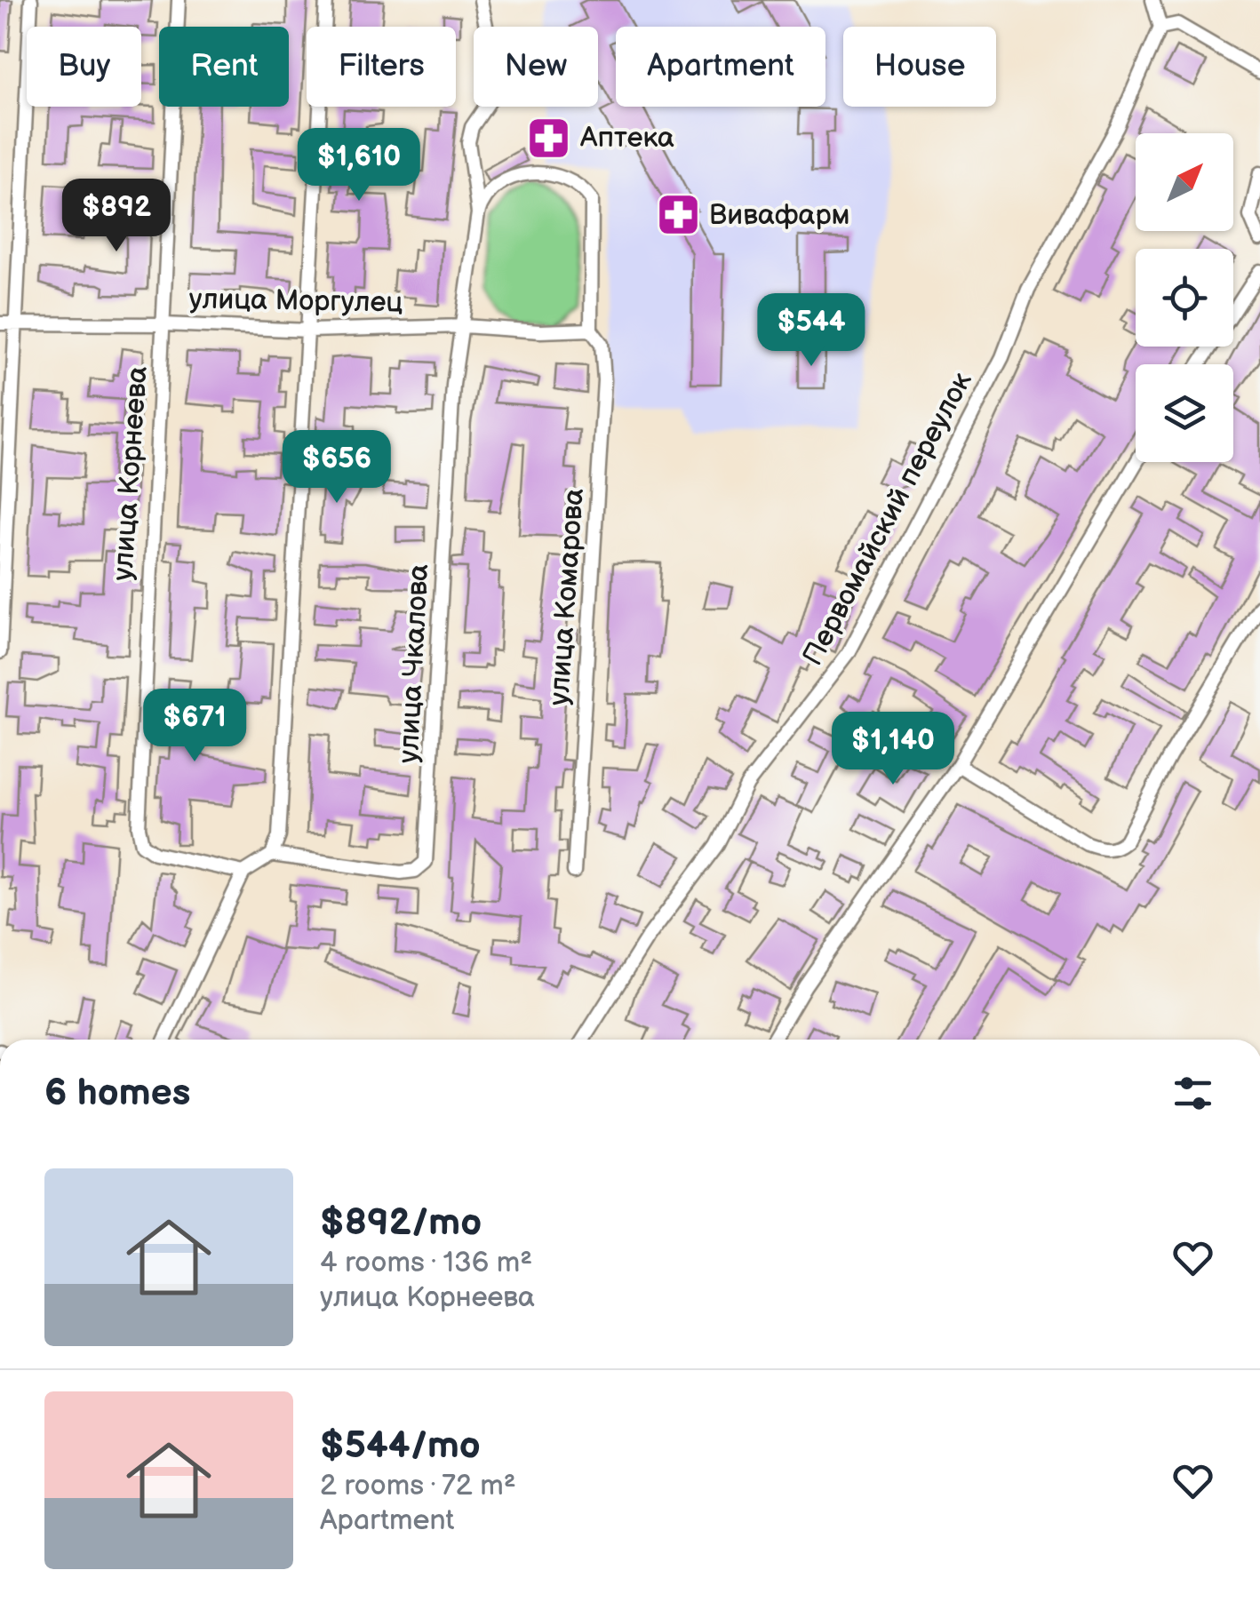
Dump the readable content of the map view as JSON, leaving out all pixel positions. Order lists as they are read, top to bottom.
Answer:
{
  "streets": {
    "street": [
      "улица Моргулец",
      "улица Корнеева",
      "Первомайский переулок",
      "улица Комарова",
      "улица Чкалова"
    ]
  },
  "crossings": [
    ["улица Моргулец", "улица Корнеева"],
    ["улица Моргулец", "улица Комарова"],
    ["улица Моргулец", "улица Чкалова"],
    ["улица Комарова", "улица Чкалова"]
  ],
  "places": {
    "pharmacy": ["Аптека", "Вивафарм"]
  },
  "north": "top right",
  "page": {
    "chip": [
      "Buy",
      "Rent",
      "Filters",
      "New",
      "Apartment",
      "House"
    ],
    "price": [
      "$1,610",
      "$892",
      "$544",
      "$656",
      "$671",
      "$1,140"
    ],
    "heading": "6 homes",
    "list": [
      {
        "name": "$892/mo",
        "note": "4 rooms · 136 m² · улица Корнеева"
      },
      {
        "name": "$544/mo",
        "note": "2 rooms · 72 m² · Apartment"
      }
    ]
  }
}
